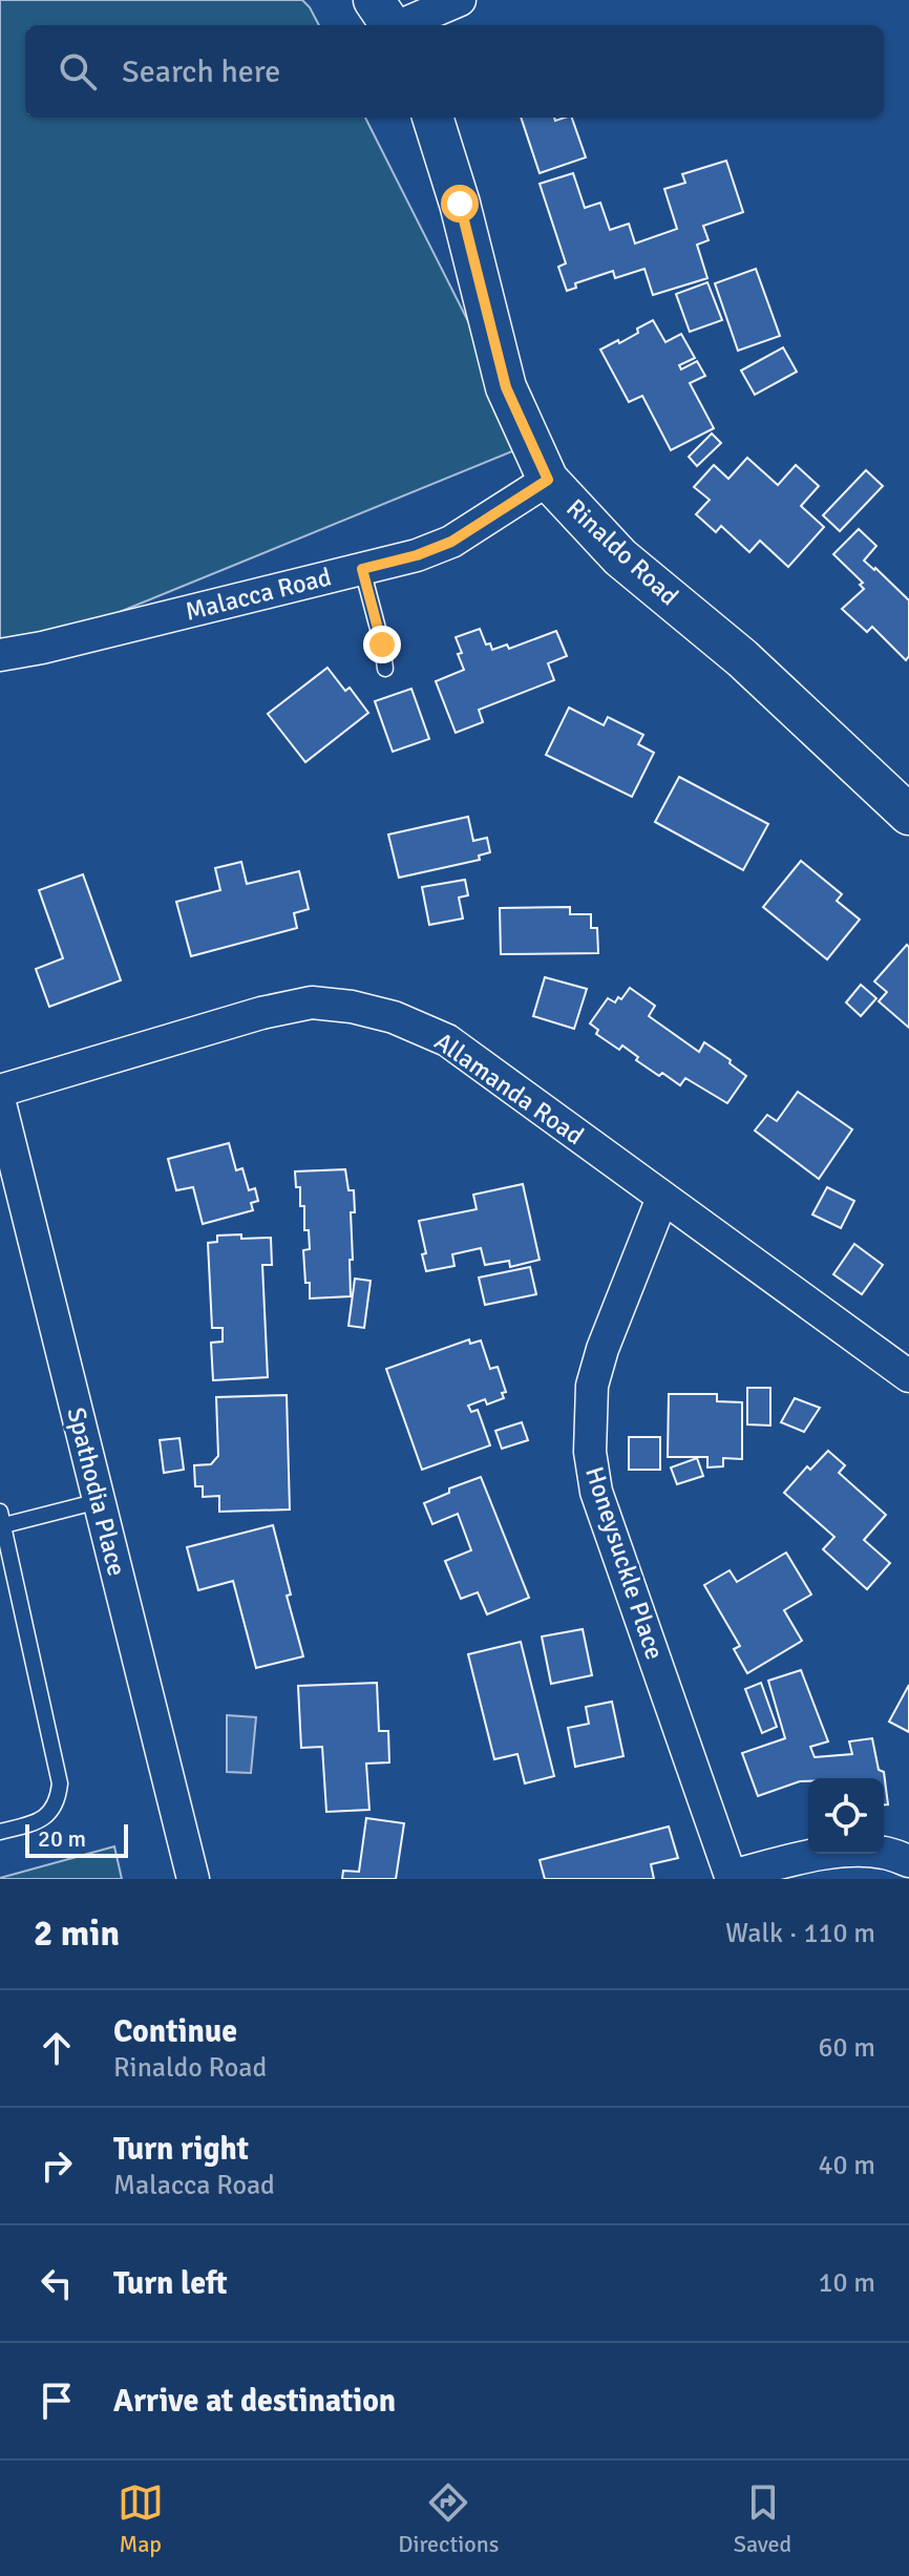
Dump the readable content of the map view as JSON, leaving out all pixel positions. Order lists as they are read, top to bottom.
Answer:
{
  "streets": {
    "street": [
      "Rinaldo Road",
      "Malacca Road",
      "Allamanda Road",
      "Spathodia Place",
      "Honeysuckle Place"
    ]
  },
  "crossings": [
    ["Rinaldo Road", "Malacca Road"],
    ["Allamanda Road", "Honeysuckle Place"]
  ],
  "scale_bar": "20 m",
  "page": {
    "search": "Search here",
    "scale": "20 m",
    "heading": ["2 min", "Walk · 110 m"],
    "list": [
      ["Continue", "Rinaldo Road", "60 m"],
      ["Turn right", "Malacca Road", "40 m"],
      ["Turn left", "10 m"],
      "Arrive at destination"
    ],
    "nav": ["Map", "Directions", "Saved"]
  }
}
